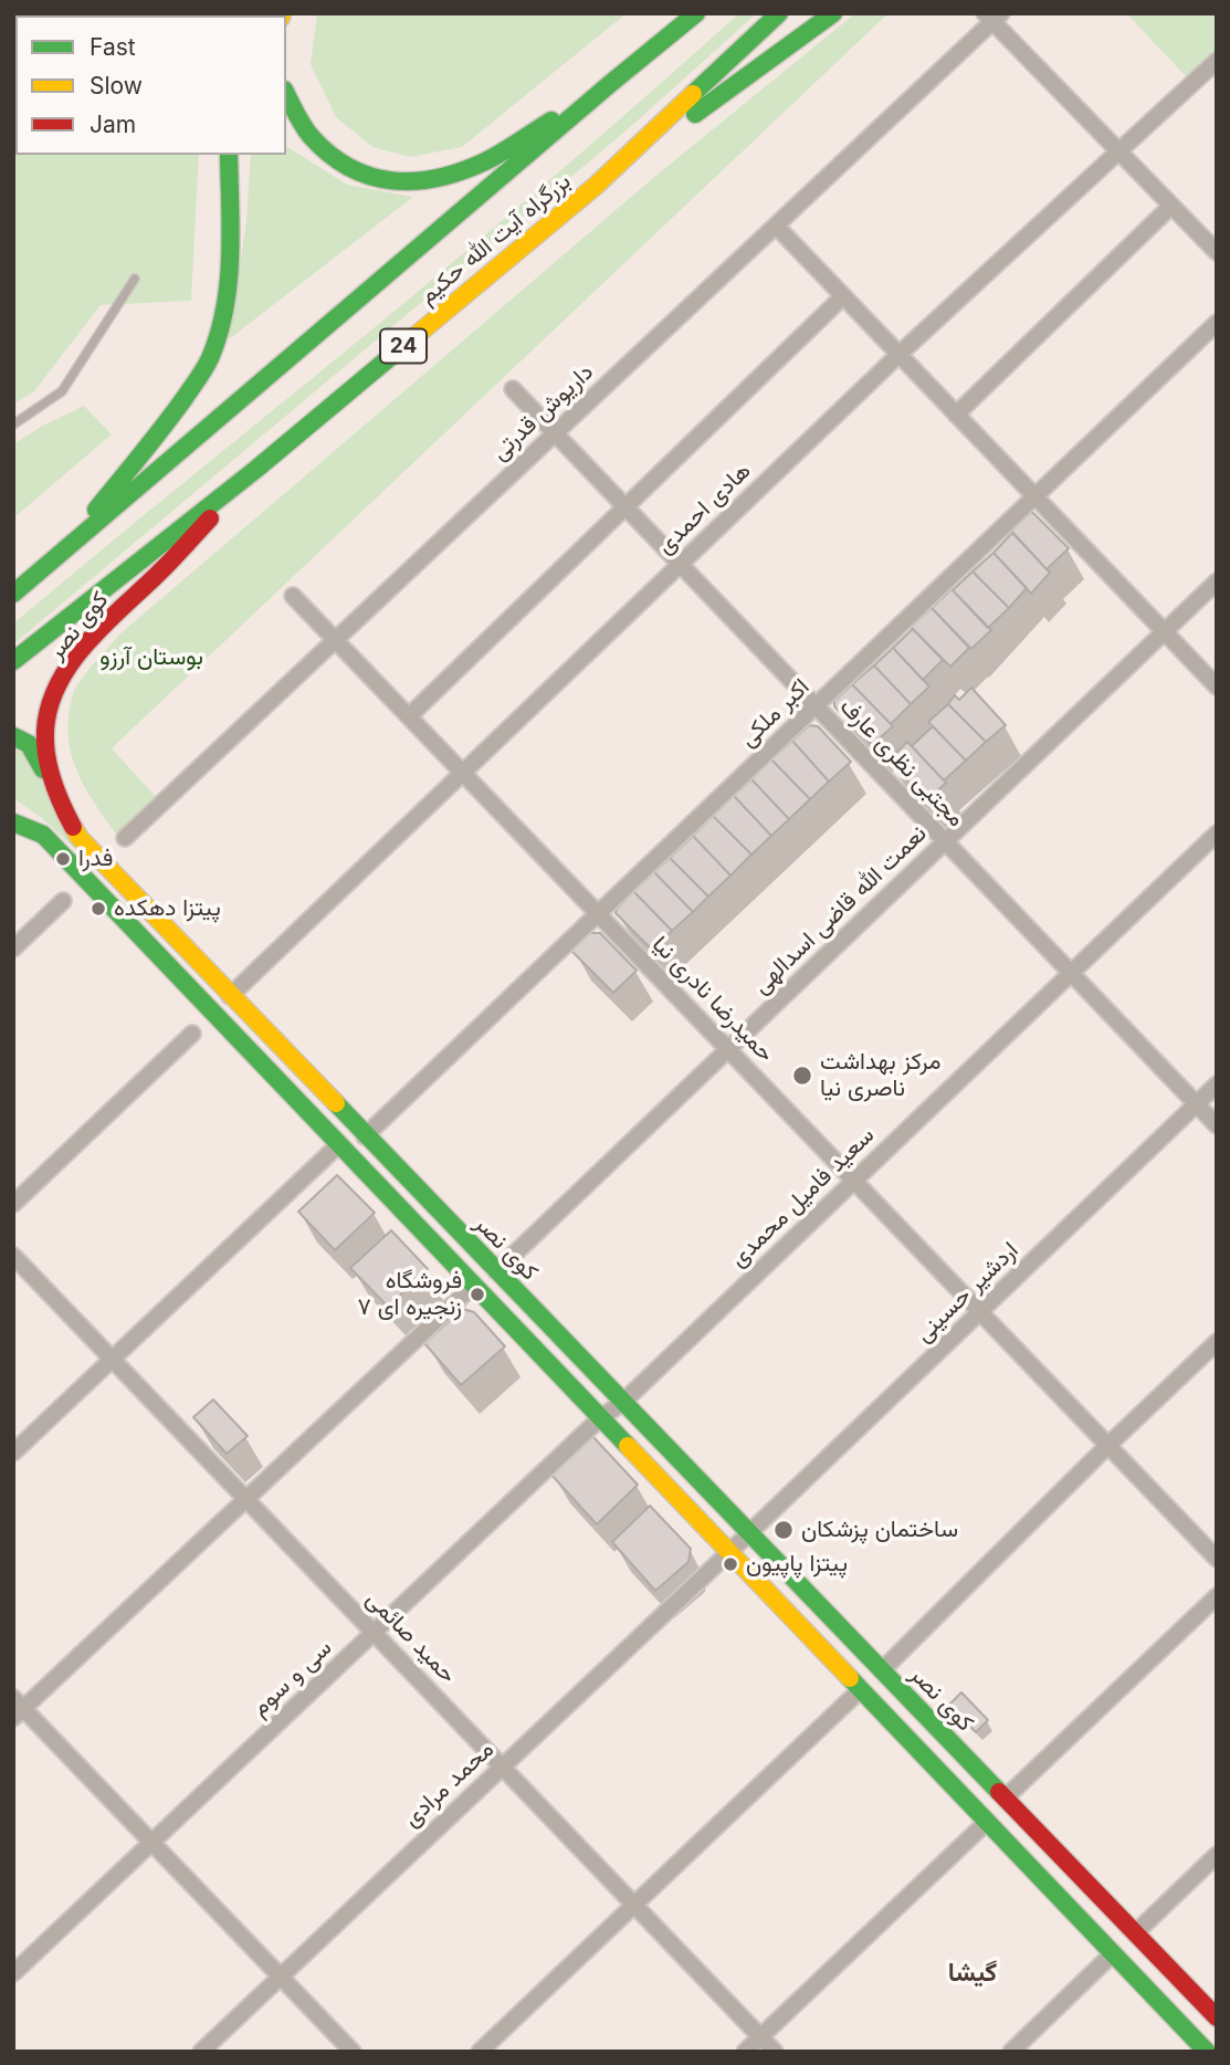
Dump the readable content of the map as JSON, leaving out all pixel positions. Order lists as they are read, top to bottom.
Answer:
{
  "streets": {
    "main road": ["بزرگراه آیت الله حکیم", "24", "کوی نصر"],
    "street": [
      "داریوش قدرتی",
      "هادی احمدی",
      "اکبر ملکی",
      "مجتبی نظری عارف",
      "نعمت الله قاضی اسدالهی",
      "حمیدرضا نادری نیا",
      "سعید فامیل محمدی",
      "اردشیر حسینی",
      "حمید صائمی",
      "سی و سوم",
      "محمد مرادی"
    ]
  },
  "crossings": [
    ["بزرگراه آیت الله حکیم", "کوی نصر"],
    ["داریوش قدرتی", "مجتبی نظری عارف"],
    ["داریوش قدرتی", "حمیدرضا نادری نیا"],
    ["هادی احمدی", "کوی نصر"],
    ["هادی احمدی", "مجتبی نظری عارف"],
    ["هادی احمدی", "حمیدرضا نادری نیا"],
    ["کوی نصر", "اکبر ملکی"],
    ["کوی نصر", "نعمت الله قاضی اسدالهی"],
    ["کوی نصر", "سعید فامیل محمدی"],
    ["کوی نصر", "اردشیر حسینی"],
    ["اکبر ملکی", "مجتبی نظری عارف"],
    ["اکبر ملکی", "حمیدرضا نادری نیا"],
    ["مجتبی نظری عارف", "نعمت الله قاضی اسدالهی"],
    ["مجتبی نظری عارف", "سعید فامیل محمدی"],
    ["مجتبی نظری عارف", "اردشیر حسینی"],
    ["نعمت الله قاضی اسدالهی", "حمیدرضا نادری نیا"],
    ["حمیدرضا نادری نیا", "سعید فامیل محمدی"],
    ["حمیدرضا نادری نیا", "اردشیر حسینی"],
    ["سعید فامیل محمدی", "سی و سوم"],
    ["اردشیر حسینی", "محمد مرادی"],
    ["حمید صائمی", "سی و سوم"],
    ["حمید صائمی", "محمد مرادی"]
  ],
  "districts": ["گیشا"],
  "parks": ["بوستان آرزو"],
  "places": [
    "فدرا",
    "پیتزا دهکده",
    "مرکز بهداشت ناصری نیا",
    "فروشگاه زنجیره ای ۷",
    "ساختمان پزشکان",
    "پیتزا پاپیون"
  ],
  "legend": ["Fast", "Slow", "Jam"]
}
